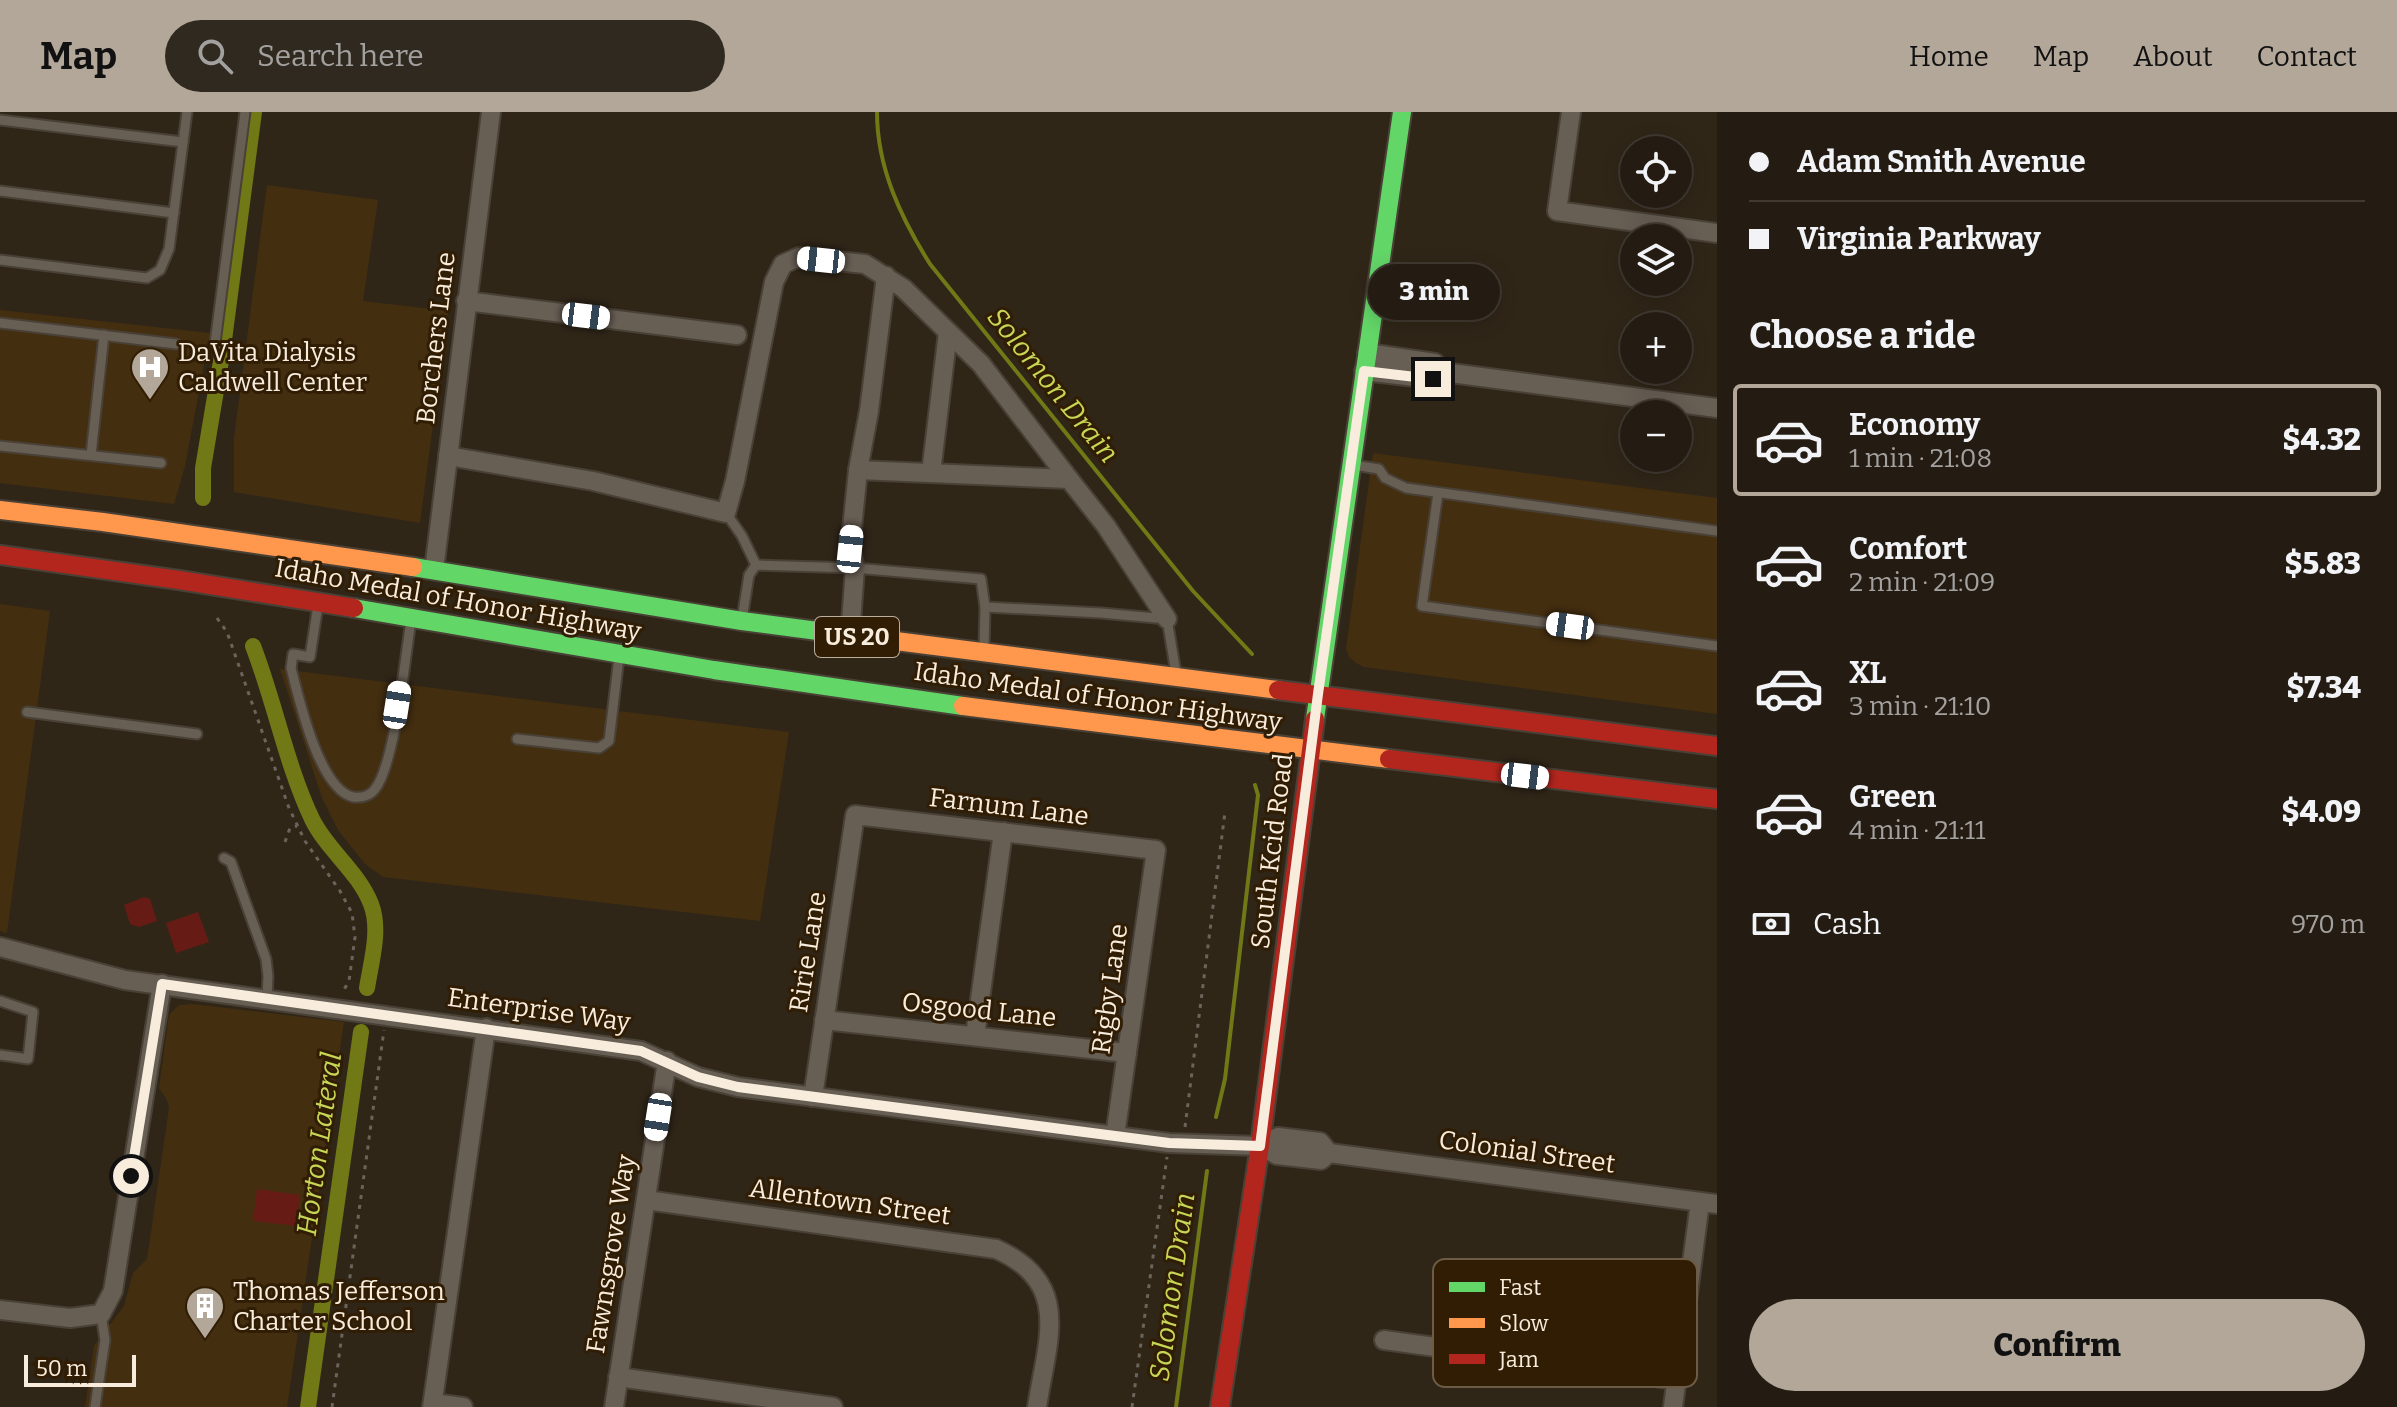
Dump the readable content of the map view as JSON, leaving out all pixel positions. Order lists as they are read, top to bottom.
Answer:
{
  "streets": {
    "main road": ["Idaho Medal of Honor Highway", "US 20", "South Kcid Road"],
    "street": [
      "Borchers Lane",
      "Farnum Lane",
      "Ririe Lane",
      "Rigby Lane",
      "Enterprise Way",
      "Osgood Lane",
      "Colonial Street",
      "Allentown Street",
      "Fawnsgrove Way"
    ]
  },
  "crossings": [
    ["Borchers Lane", "Idaho Medal of Honor Highway"],
    ["Idaho Medal of Honor Highway", "South Kcid Road"],
    ["Farnum Lane", "Ririe Lane"],
    ["Farnum Lane", "Rigby Lane"],
    ["South Kcid Road", "Enterprise Way"],
    ["South Kcid Road", "Colonial Street"],
    ["Ririe Lane", "Enterprise Way"],
    ["Ririe Lane", "Osgood Lane"],
    ["Rigby Lane", "Enterprise Way"],
    ["Rigby Lane", "Osgood Lane"],
    ["Enterprise Way", "Colonial Street"],
    ["Enterprise Way", "Fawnsgrove Way"],
    ["Allentown Street", "Fawnsgrove Way"]
  ],
  "water": ["Solomon Drain", "Horton Lateral"],
  "places": {
    "hospital": ["DaVita Dialysis Caldwell Center"],
    "building": ["Thomas Jefferson Charter School"]
  },
  "legend": ["Fast", "Slow", "Jam"],
  "scale_bar": "50 m",
  "page": {
    "header": "Map",
    "search": "Search here",
    "nav": [
      "Home",
      "Map",
      "About",
      "Contact"
    ],
    "banner": ["Adam Smith Avenue", "Virginia Parkway"],
    "map_buttons": ["+", "−"],
    "bubble": "3 min",
    "heading": "Choose a ride",
    "list": [
      {
        "name": "Economy",
        "note": "1 min · 21:08",
        "value": "$4.32"
      },
      {
        "name": "Comfort",
        "note": "2 min · 21:09",
        "value": "$5.83"
      },
      {
        "name": "XL",
        "note": "3 min · 21:10",
        "value": "$7.34"
      },
      {
        "name": "Green",
        "note": "4 min · 21:11",
        "value": "$4.09"
      }
    ],
    "pay": ["Cash", "970 m"],
    "buttons": "Confirm",
    "scale": "50 m"
  }
}
